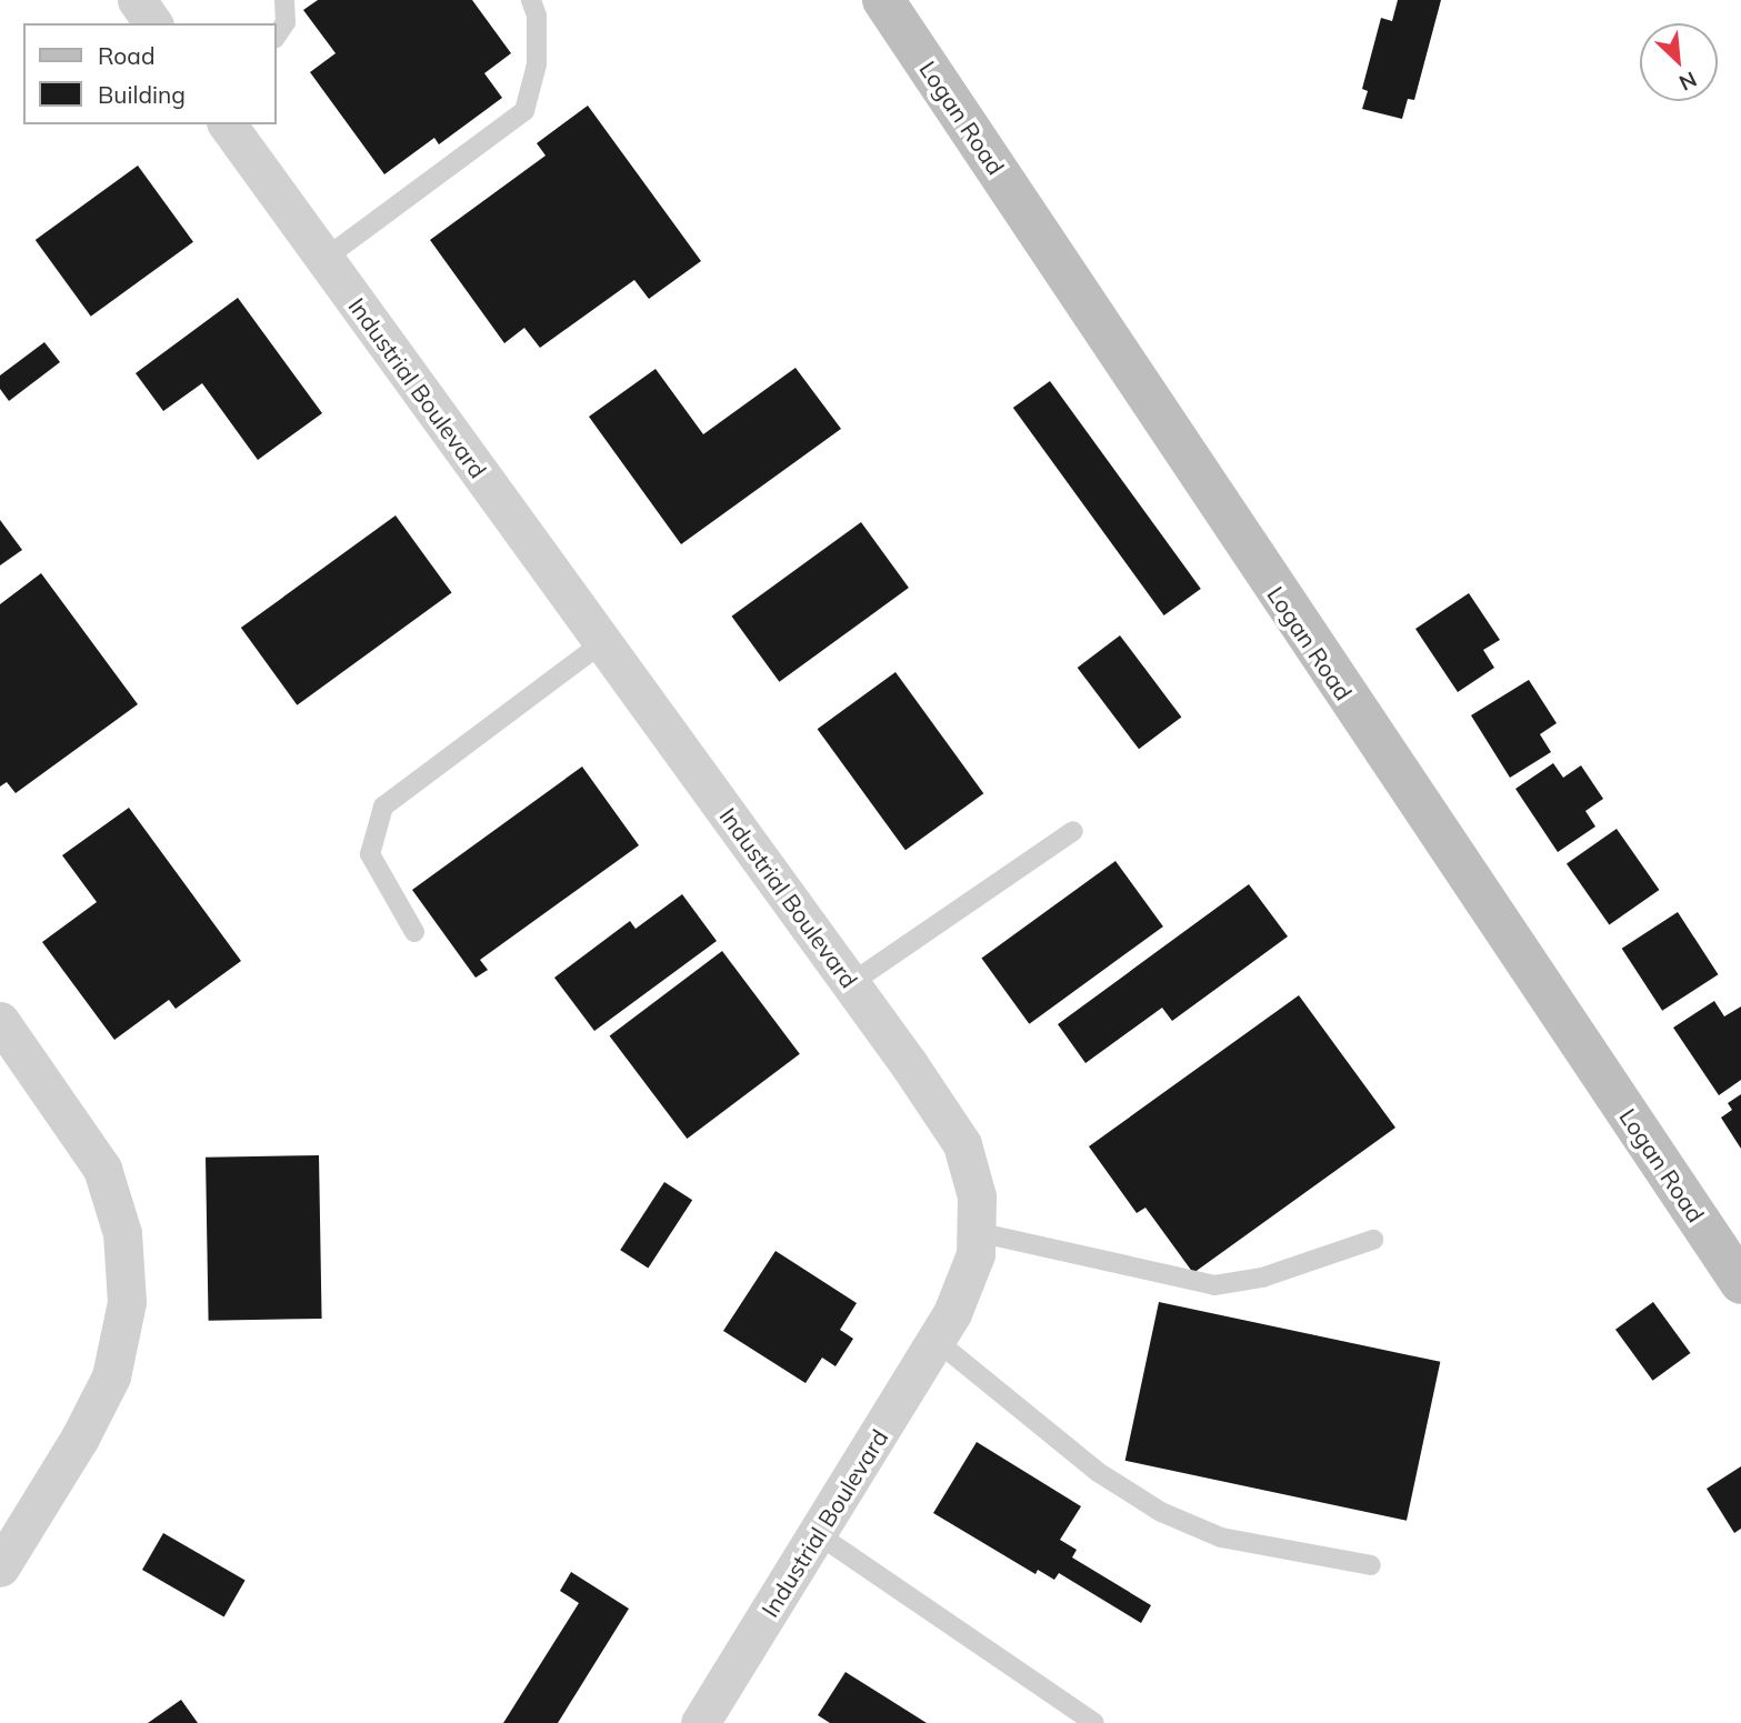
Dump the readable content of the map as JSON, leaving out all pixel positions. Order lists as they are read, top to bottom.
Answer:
{
  "streets": {
    "street": ["Logan Road", "Industrial Boulevard"]
  },
  "legend": ["Road", "Building"],
  "north": "bottom right"
}
